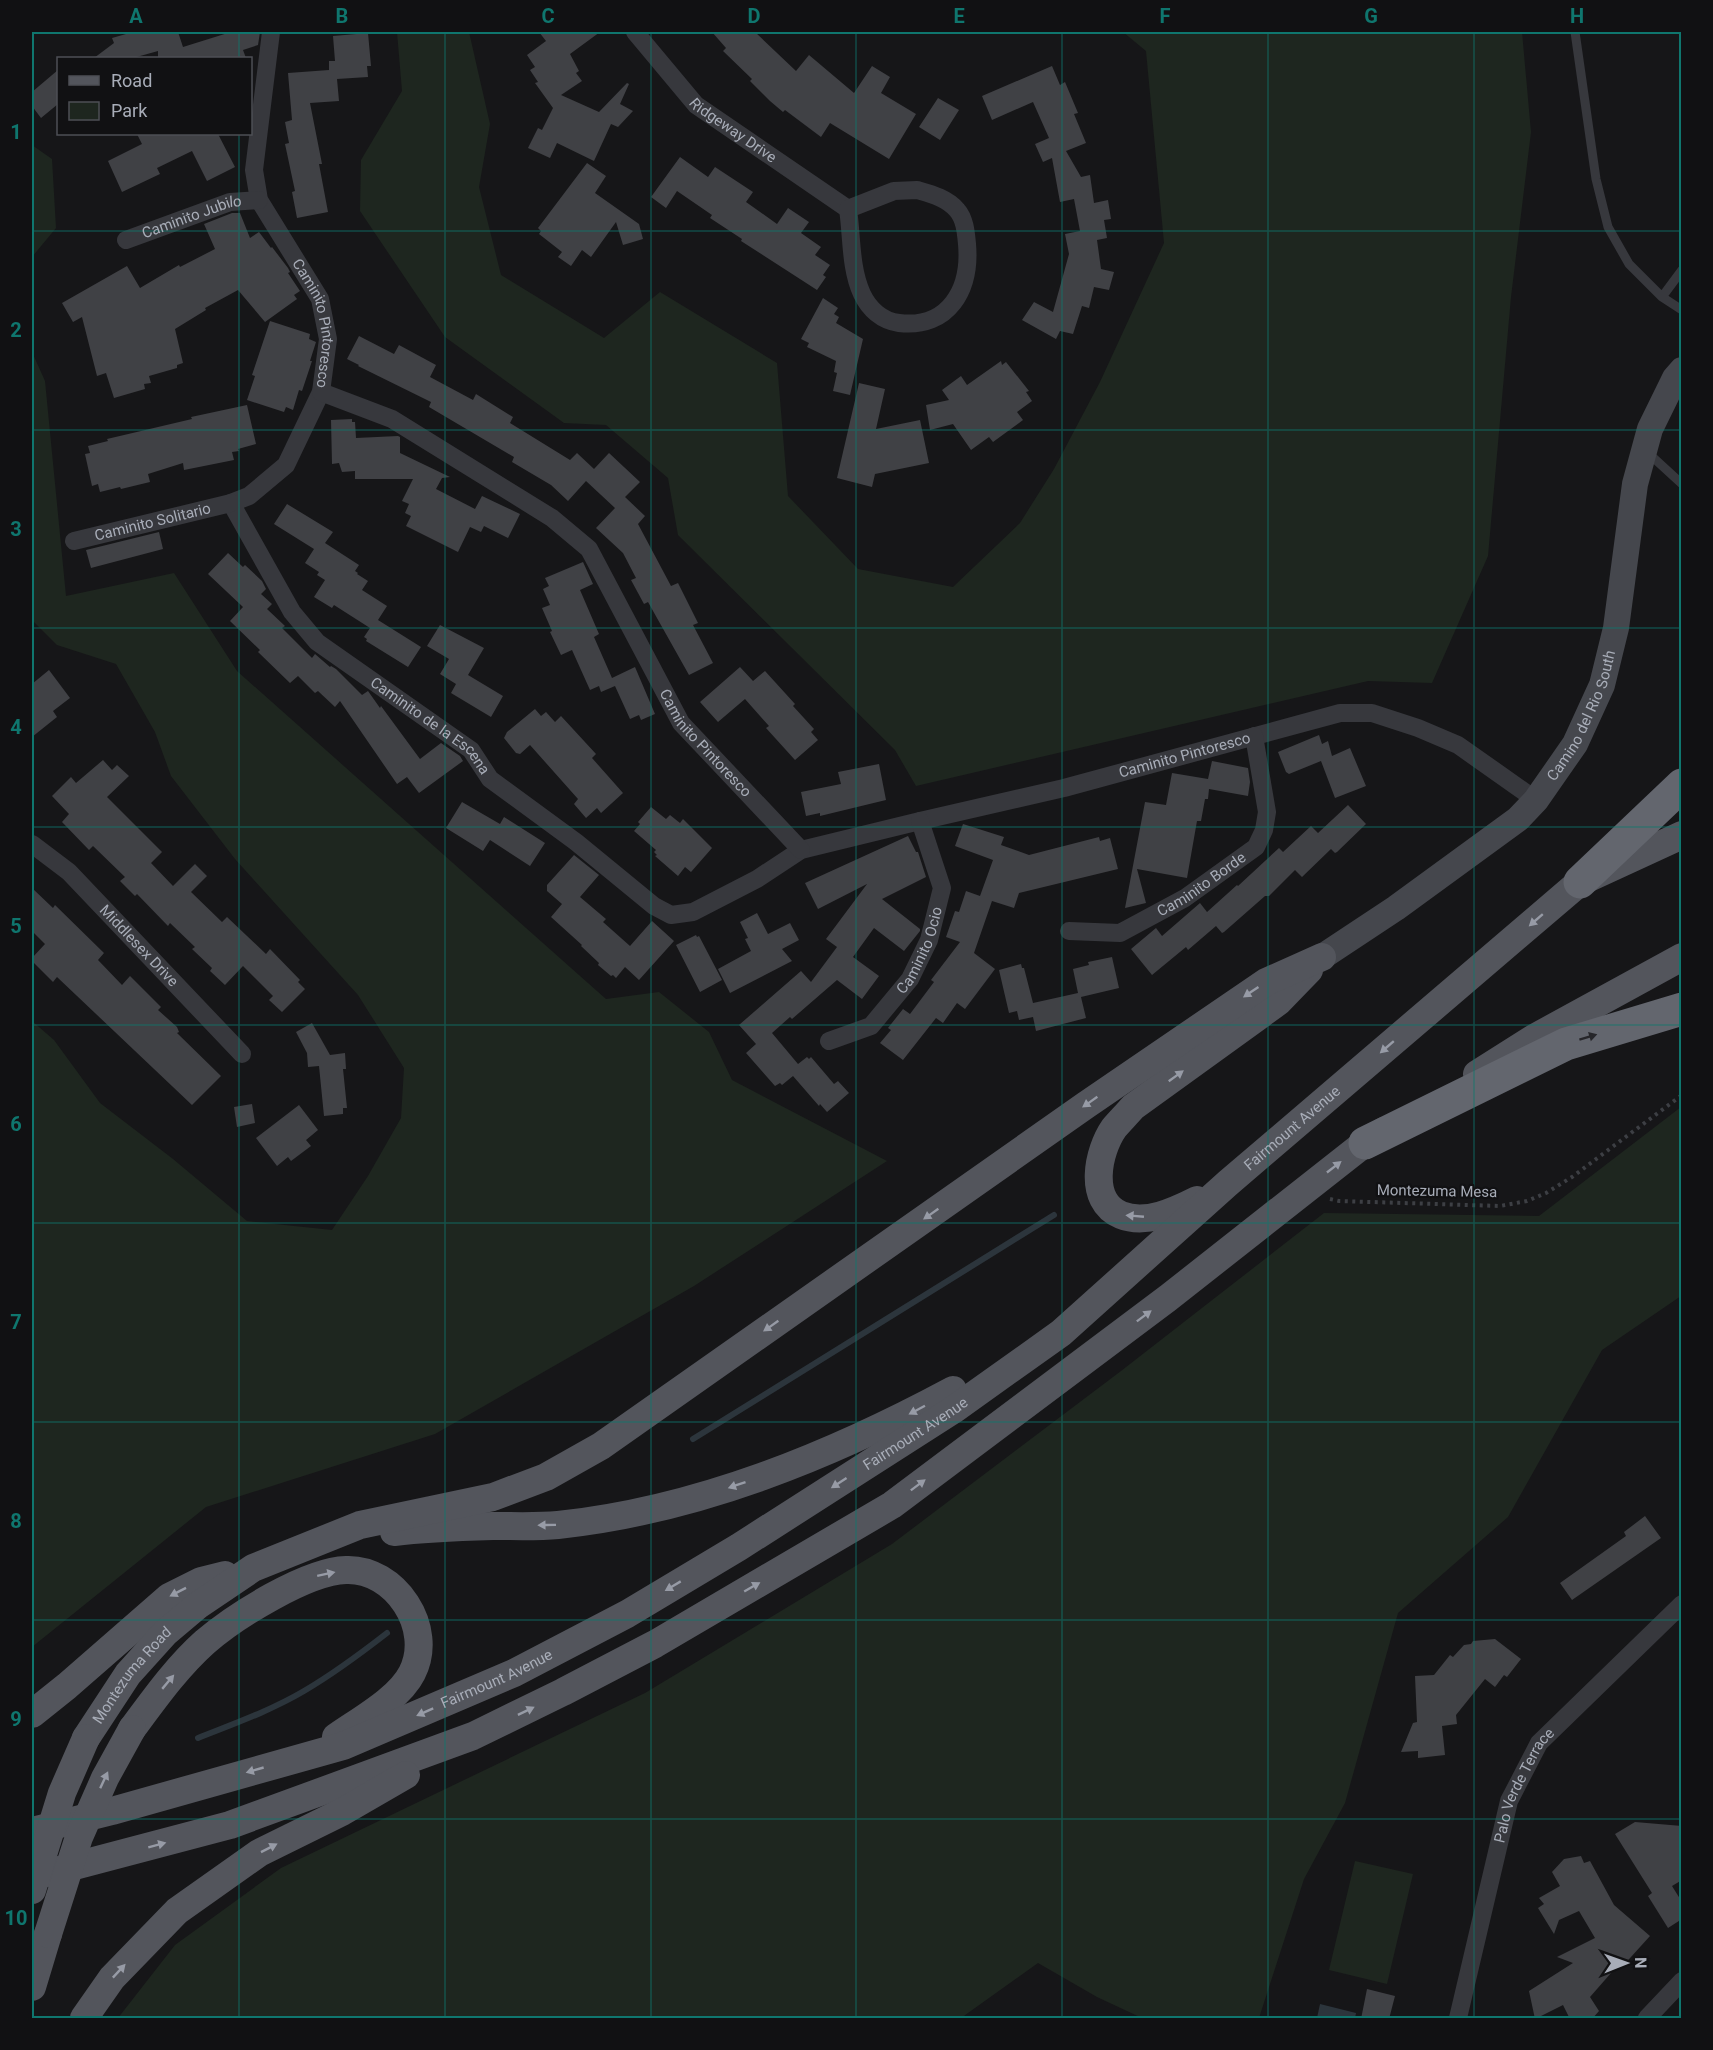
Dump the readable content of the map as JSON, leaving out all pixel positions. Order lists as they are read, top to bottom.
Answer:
{
  "streets": {
    "main road": ["Fairmount Avenue", "Montezuma Road"],
    "street": [
      "Ridgeway Drive",
      "Caminito Jubilo",
      "Caminito Pintoresco",
      "Caminito Solitario",
      "Camino del Rio South",
      "Caminito de la Escena",
      "Caminito Borde",
      "Middlesex Drive",
      "Caminito Ocio",
      "Palo Verde Terrace"
    ],
    "path": ["Montezuma Mesa"]
  },
  "crossings": [
    ["Caminito Jubilo", "Caminito Pintoresco"],
    ["Caminito Pintoresco", "Camino del Rio South"],
    ["Caminito Pintoresco", "Caminito de la Escena"],
    ["Caminito Pintoresco", "Caminito Borde"],
    ["Caminito Pintoresco", "Caminito Ocio"],
    ["Caminito Solitario", "Caminito de la Escena"]
  ],
  "legend": ["Road", "Park"],
  "north": "right",
  "grid": {
    "columns": [
      "A",
      "B",
      "C",
      "D",
      "E",
      "F",
      "G",
      "H"
    ],
    "rows": [
      "1",
      "2",
      "3",
      "4",
      "5",
      "6",
      "7",
      "8",
      "9",
      "10"
    ]
  }
}
